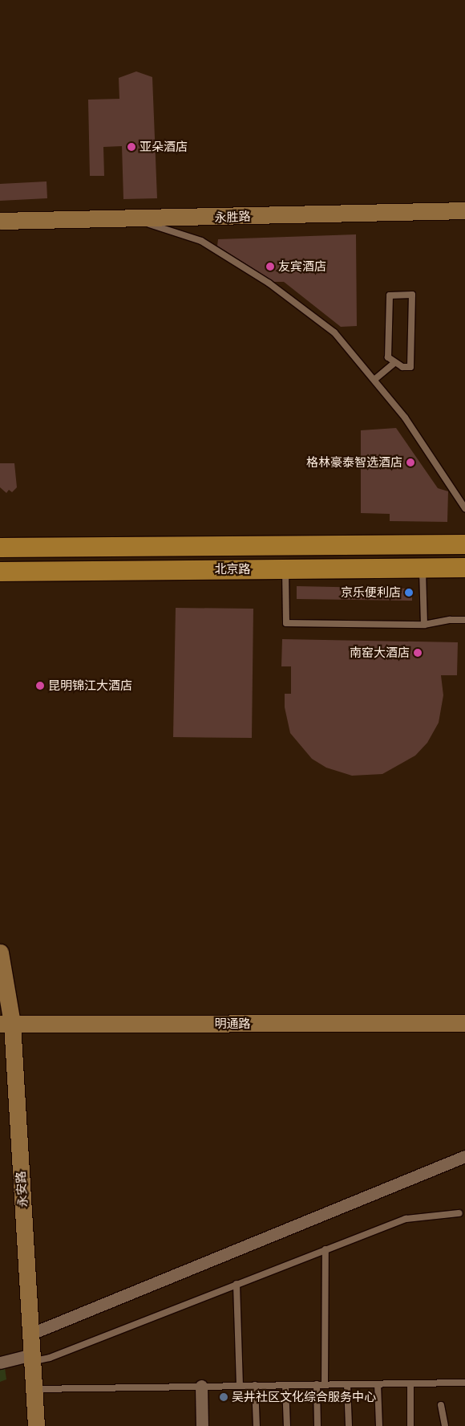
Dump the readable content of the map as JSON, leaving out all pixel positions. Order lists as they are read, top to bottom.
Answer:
{
  "streets": {
    "main road": ["北京路"],
    "street": ["永胜路", "明通路", "永安路"]
  },
  "crossings": [
    ["明通路", "永安路"]
  ],
  "places": [
    "亚朵酒店",
    "友宾酒店",
    "格林豪泰智选酒店",
    "京乐便利店",
    "南窑大酒店",
    "昆明锦江大酒店",
    "吴井社区文化综合服务中心"
  ]
}
